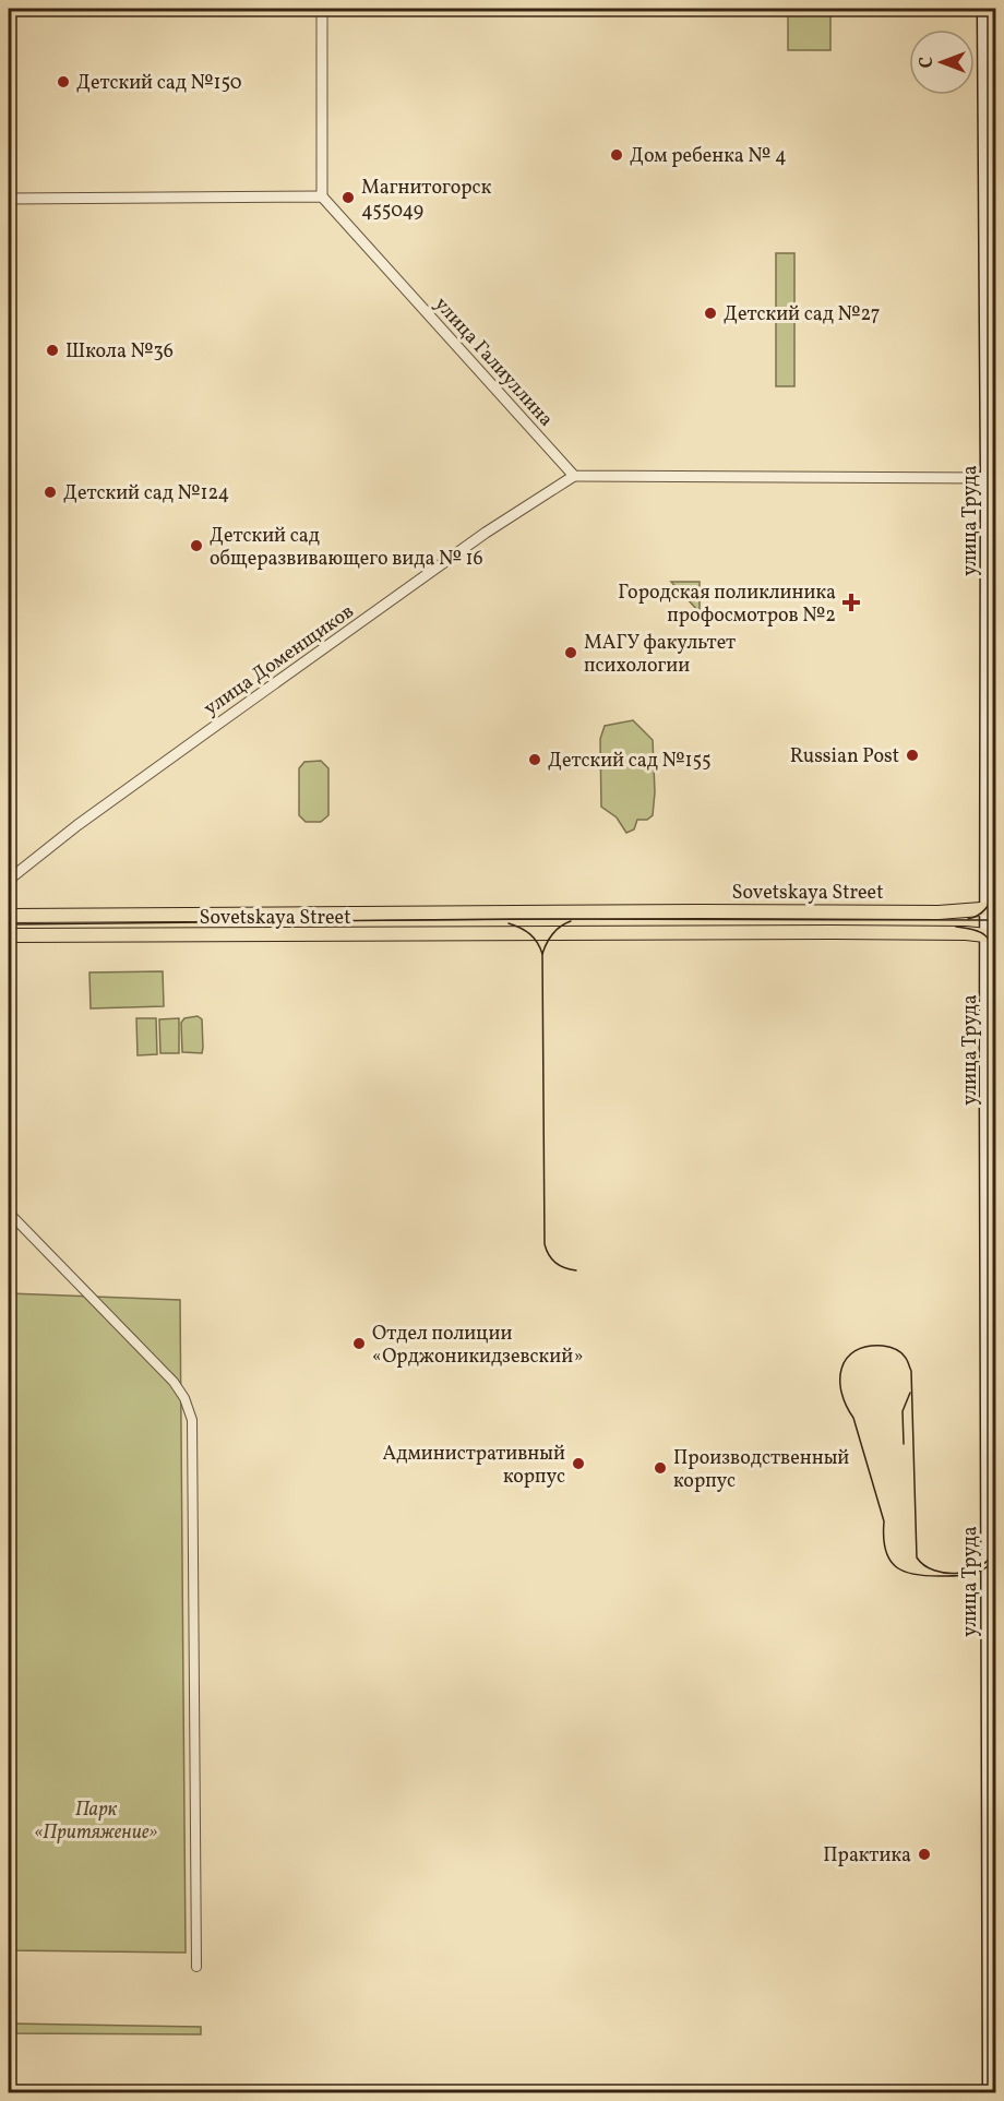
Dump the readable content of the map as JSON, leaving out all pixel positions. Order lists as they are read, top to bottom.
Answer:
{
  "streets": {
    "main road": ["улица Труда", "Sovetskaya Street"],
    "street": ["улица Галиуллина", "улица Доменщиков"]
  },
  "crossings": [
    ["улица Галиуллина", "улица Доменщиков"],
    ["улица Труда", "Sovetskaya Street"]
  ],
  "parks": ["Парк «Притяжение»"],
  "places": {
    "other": [
      "Детский сад №150",
      "Дом ребенка № 4",
      "Магнитогорск 455049",
      "Детский сад №27",
      "Школа №36",
      "Детский сад №124",
      "Детский сад общеразвивающего вида № 16",
      "МАГУ факультет психологии",
      "Russian Post",
      "Детский сад №155",
      "Отдел полиции «Орджоникидзевский»",
      "Административный корпус",
      "Производственный корпус",
      "Практика"
    ],
    "health": ["Городская поликлиника профосмотров №2"]
  },
  "north": "left"
}
